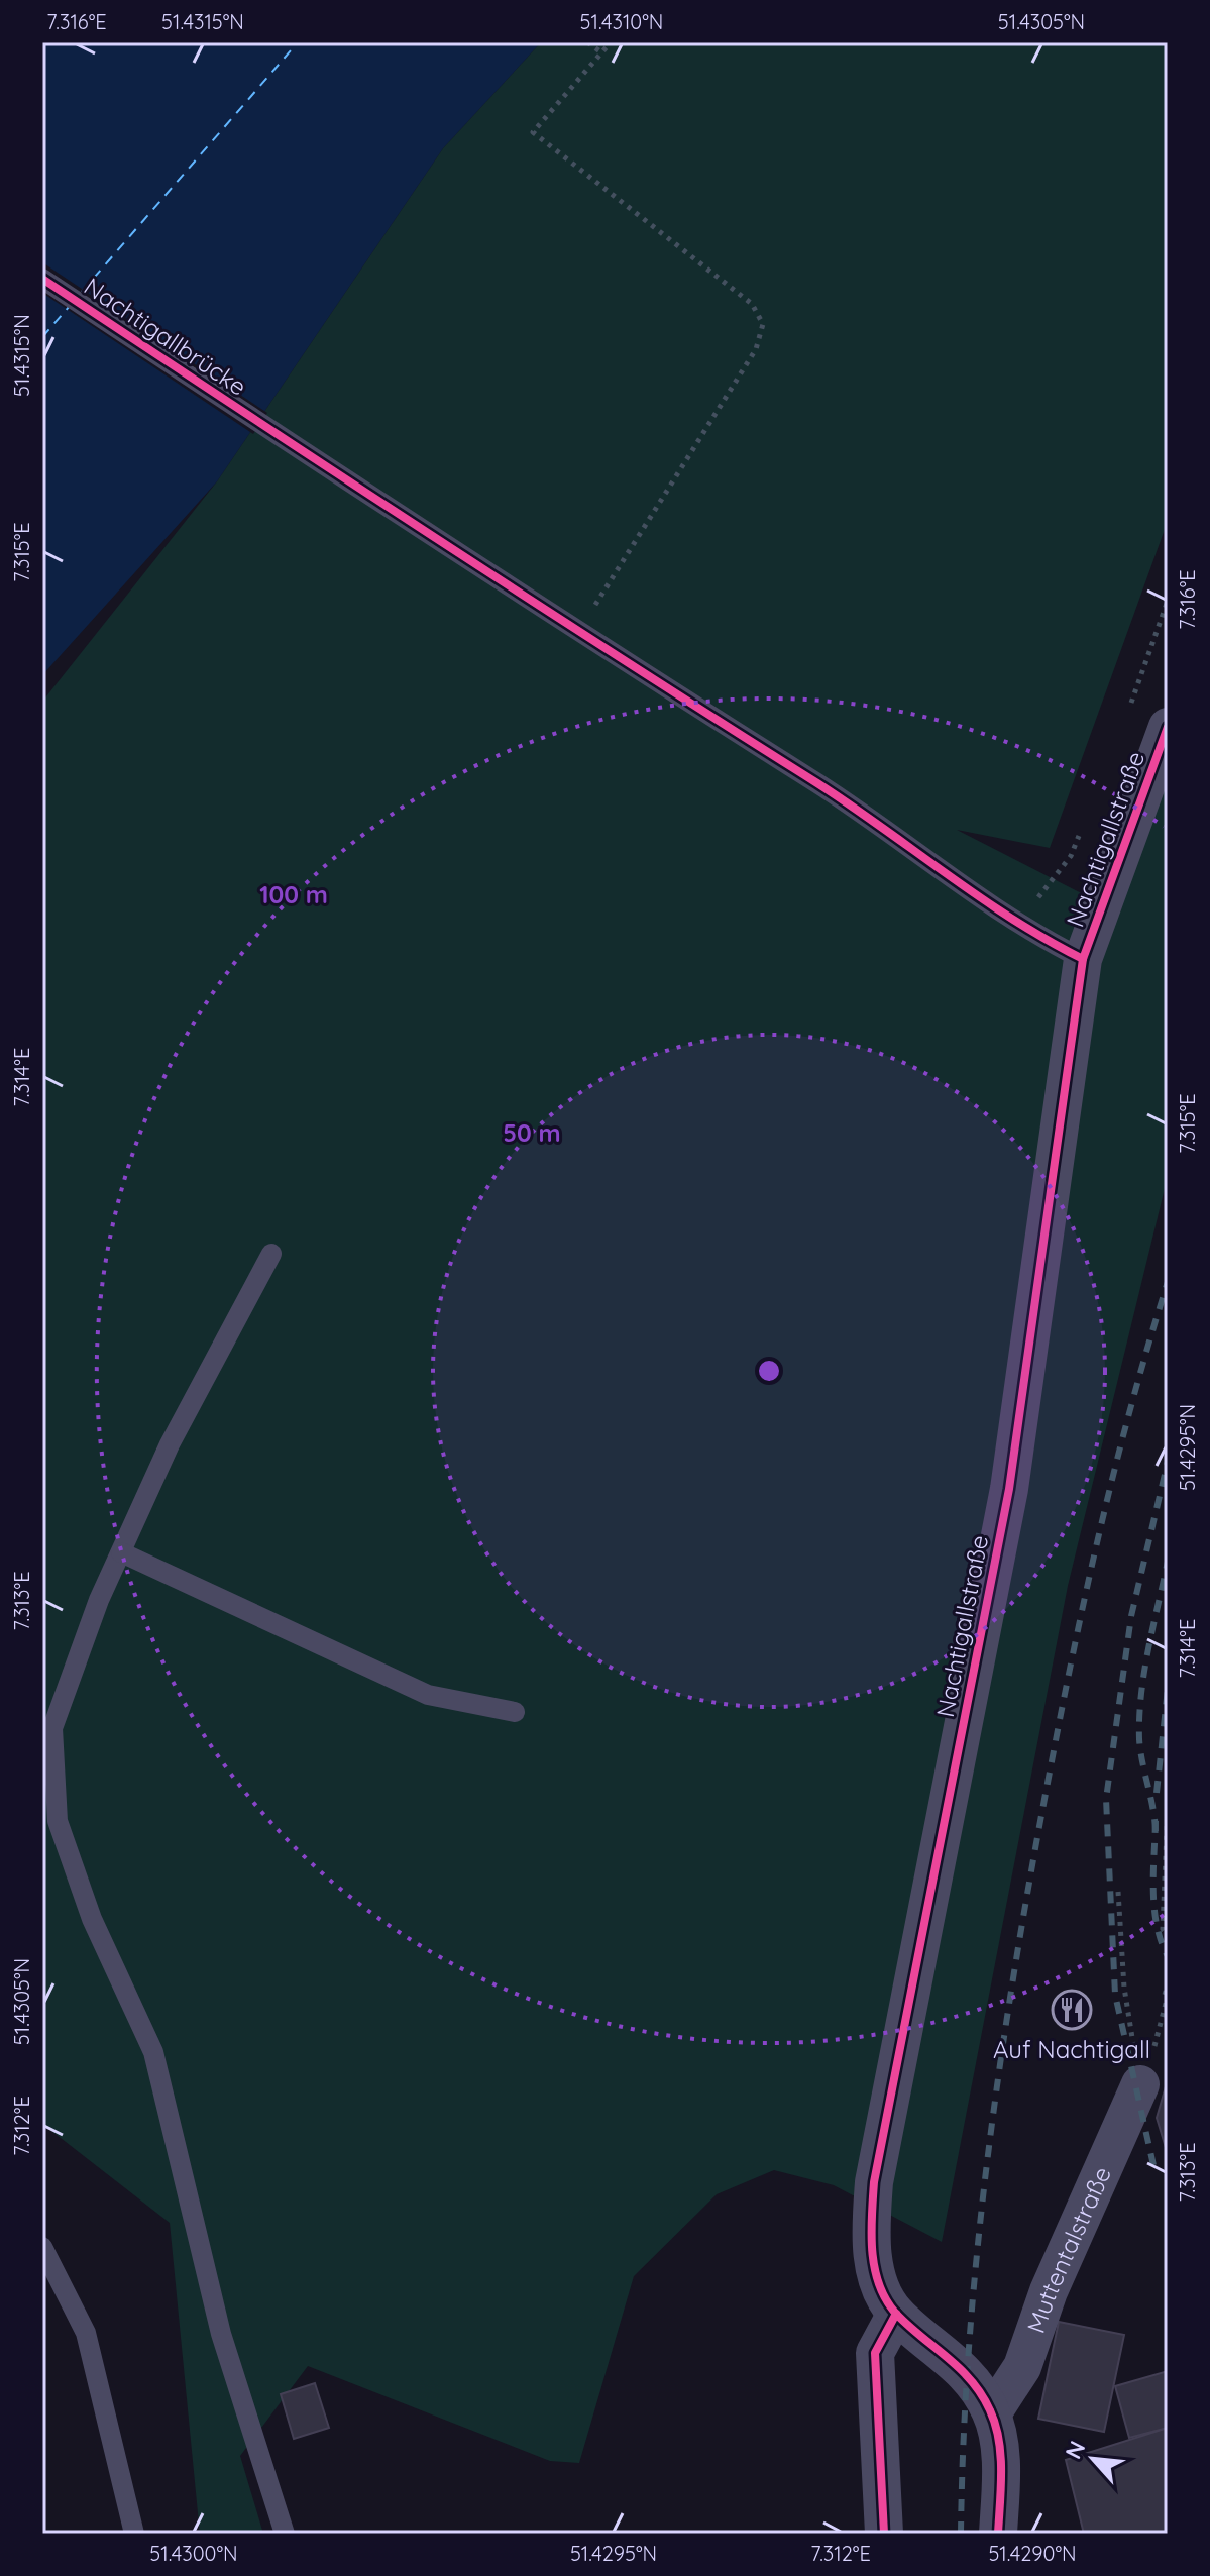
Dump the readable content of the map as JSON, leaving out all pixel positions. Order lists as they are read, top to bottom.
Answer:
{
  "streets": {
    "street": ["Nachtigallstraße", "Muttentalstraße"],
    "lane": ["Nachtigallbrücke"]
  },
  "crossings": [
    ["Nachtigallbrücke", "Nachtigallstraße"]
  ],
  "places": {
    "restaurant": ["Auf Nachtigall"]
  },
  "north": "top left",
  "coordinates": [
    "7.316°E",
    "51.4315°N",
    "51.4310°N",
    "51.4305°N",
    "7.315°E",
    "7.314°E",
    "51.4295°N",
    "7.313°E",
    "7.312°E",
    "51.4300°N",
    "51.4290°N"
  ],
  "rings": ["100 m", "50 m"]
}
